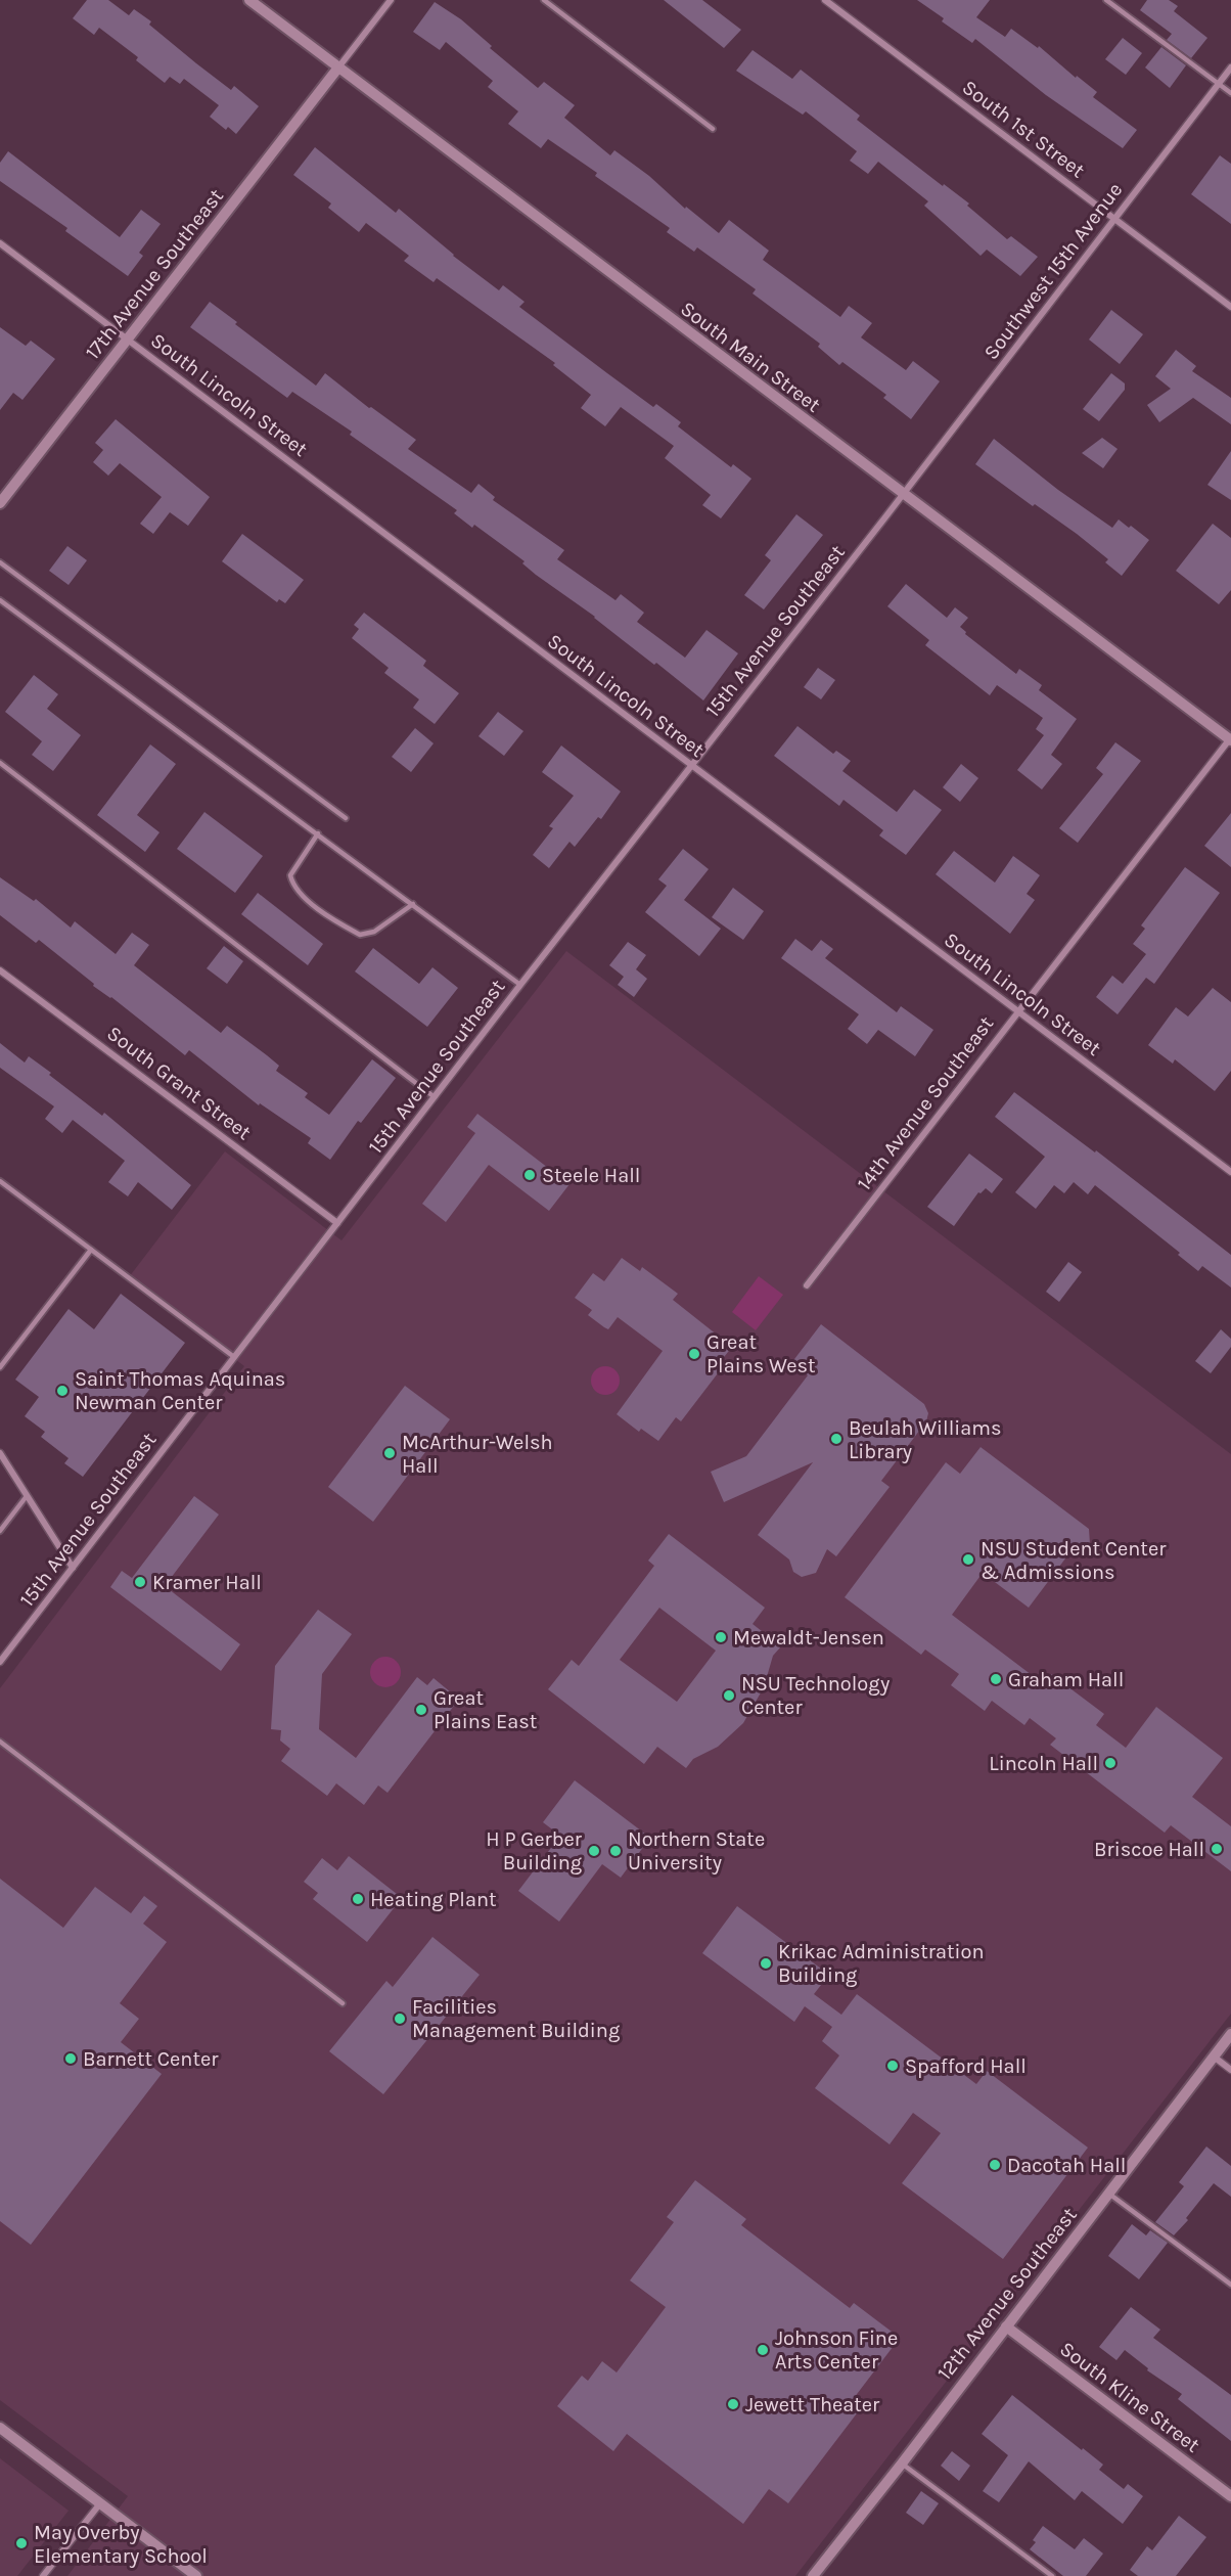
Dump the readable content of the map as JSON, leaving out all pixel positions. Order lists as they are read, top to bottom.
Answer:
{
  "streets": {
    "street": [
      "South 1st Street",
      "Southwest 15th Avenue",
      "17th Avenue Southeast",
      "South Main Street",
      "South Lincoln Street",
      "15th Avenue Southeast",
      "South Grant Street",
      "14th Avenue Southeast",
      "12th Avenue Southeast",
      "South Kline Street"
    ]
  },
  "crossings": [
    ["South 1st Street", "Southwest 15th Avenue"],
    ["Southwest 15th Avenue", "South Main Street"],
    ["Southwest 15th Avenue", "15th Avenue Southeast"],
    ["17th Avenue Southeast", "South Main Street"],
    ["17th Avenue Southeast", "South Lincoln Street"],
    ["South Main Street", "15th Avenue Southeast"],
    ["South Main Street", "14th Avenue Southeast"],
    ["South Lincoln Street", "15th Avenue Southeast"],
    ["South Lincoln Street", "14th Avenue Southeast"],
    ["15th Avenue Southeast", "South Grant Street"],
    ["12th Avenue Southeast", "South Kline Street"]
  ],
  "places": [
    "Steele Hall",
    "Great Plains West",
    "Saint Thomas Aquinas Newman Center",
    "Beulah Williams Library",
    "McArthur-Welsh Hall",
    "NSU Student Center & Admissions",
    "Kramer Hall",
    "Mewaldt-Jensen",
    "Graham Hall",
    "NSU Technology Center",
    "Great Plains East",
    "Lincoln Hall",
    "Briscoe Hall",
    "H P Gerber Building",
    "Northern State University",
    "Heating Plant",
    "Krikac Administration Building",
    "Facilities Management Building",
    "Barnett Center",
    "Spafford Hall",
    "Dacotah Hall",
    "Johnson Fine Arts Center",
    "Jewett Theater",
    "May Overby Elementary School"
  ]
}
